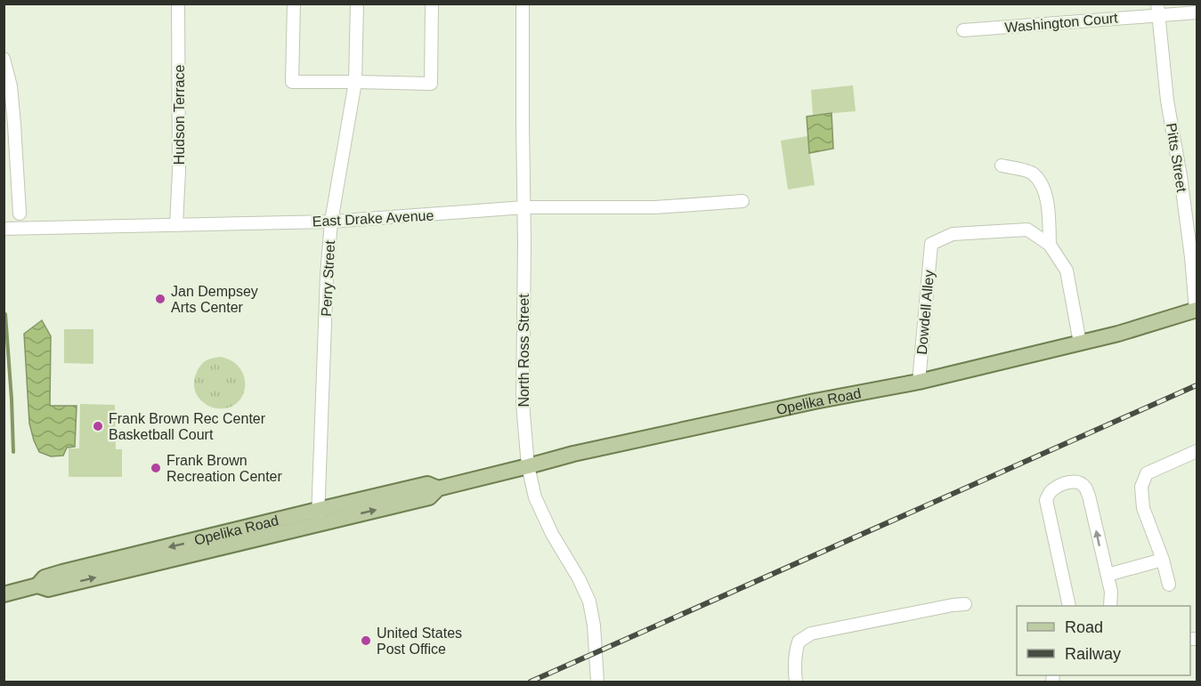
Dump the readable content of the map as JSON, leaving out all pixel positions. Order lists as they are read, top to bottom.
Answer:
{
  "streets": {
    "main road": ["Opelika Road"],
    "street": [
      "Washington Court",
      "Hudson Terrace",
      "Pitts Street",
      "East Drake Avenue",
      "Perry Street",
      "Dowdell Alley",
      "North Ross Street"
    ]
  },
  "crossings": [
    ["Washington Court", "Pitts Street"],
    ["Hudson Terrace", "East Drake Avenue"],
    ["Pitts Street", "Opelika Road"],
    ["East Drake Avenue", "Perry Street"],
    ["East Drake Avenue", "North Ross Street"],
    ["Perry Street", "Opelika Road"],
    ["Dowdell Alley", "Opelika Road"],
    ["North Ross Street", "Opelika Road"]
  ],
  "places": [
    "Jan Dempsey Arts Center",
    "Frank Brown Rec Center Basketball Court",
    "Frank Brown Recreation Center",
    "United States Post Office"
  ],
  "legend": ["Road", "Railway"]
}
